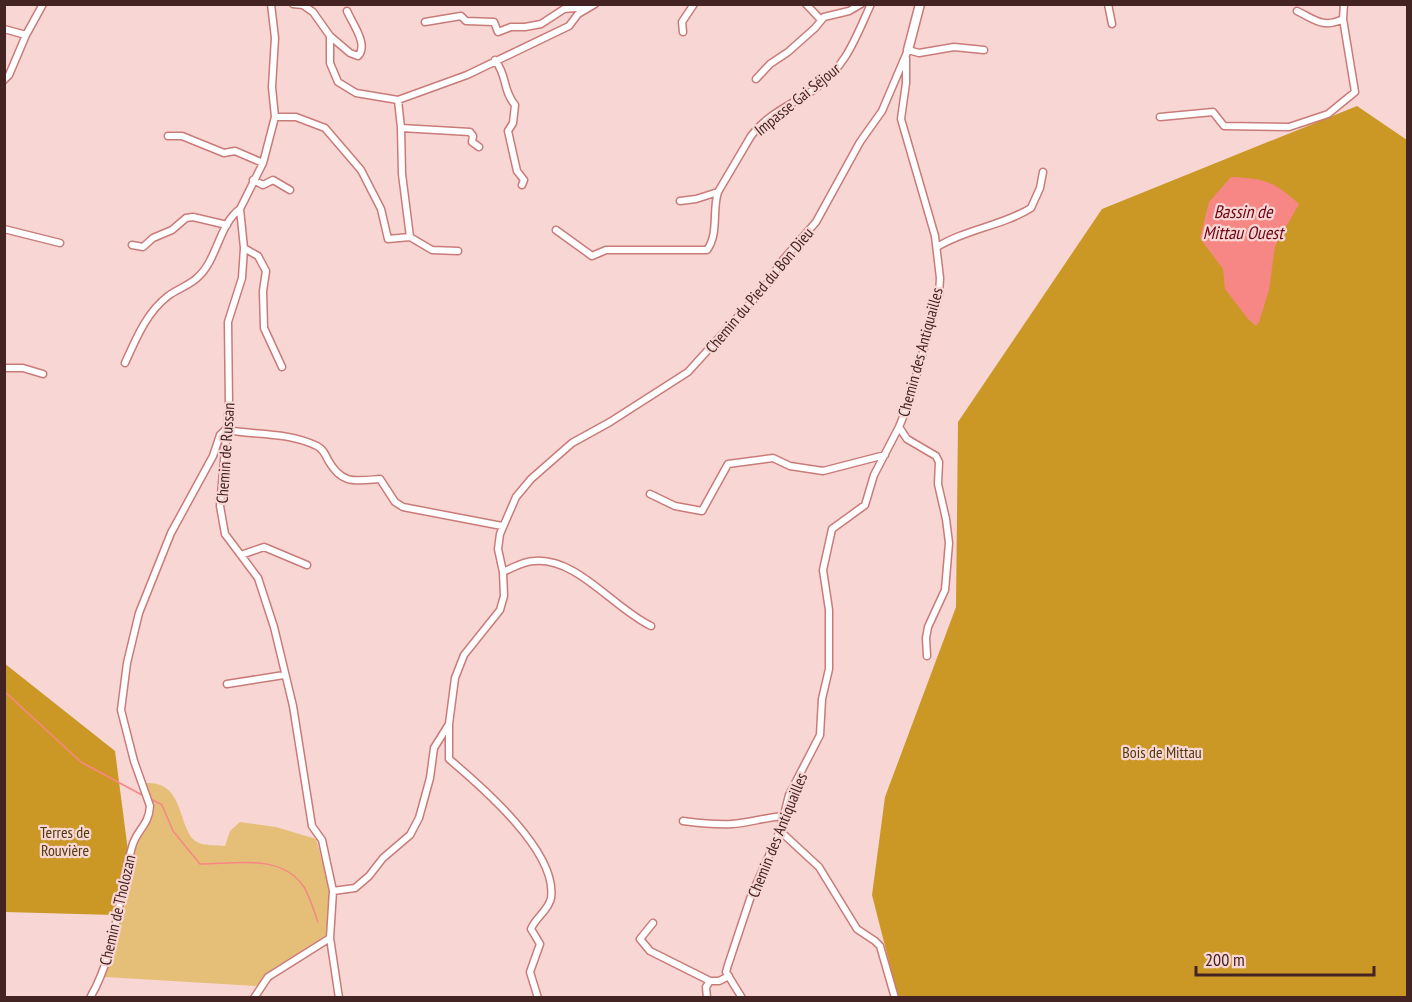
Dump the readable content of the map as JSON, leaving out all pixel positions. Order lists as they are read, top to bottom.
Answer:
{
  "streets": {
    "street": [
      "Impasse Gai Séjour",
      "Chemin du Pied du Bon Dieu",
      "Chemin des Antiquailles",
      "Chemin de Russan",
      "Chemin de Tholozan"
    ]
  },
  "crossings": [
    ["Chemin du Pied du Bon Dieu", "Chemin des Antiquailles"],
    ["Chemin du Pied du Bon Dieu", "Chemin de Russan"],
    ["Chemin de Russan", "Chemin de Tholozan"]
  ],
  "water": ["Bassin de Mittau Ouest"],
  "parks": ["Bois de Mittau", "Terres de Rouvière"],
  "scale_bar": "200 m"
}
